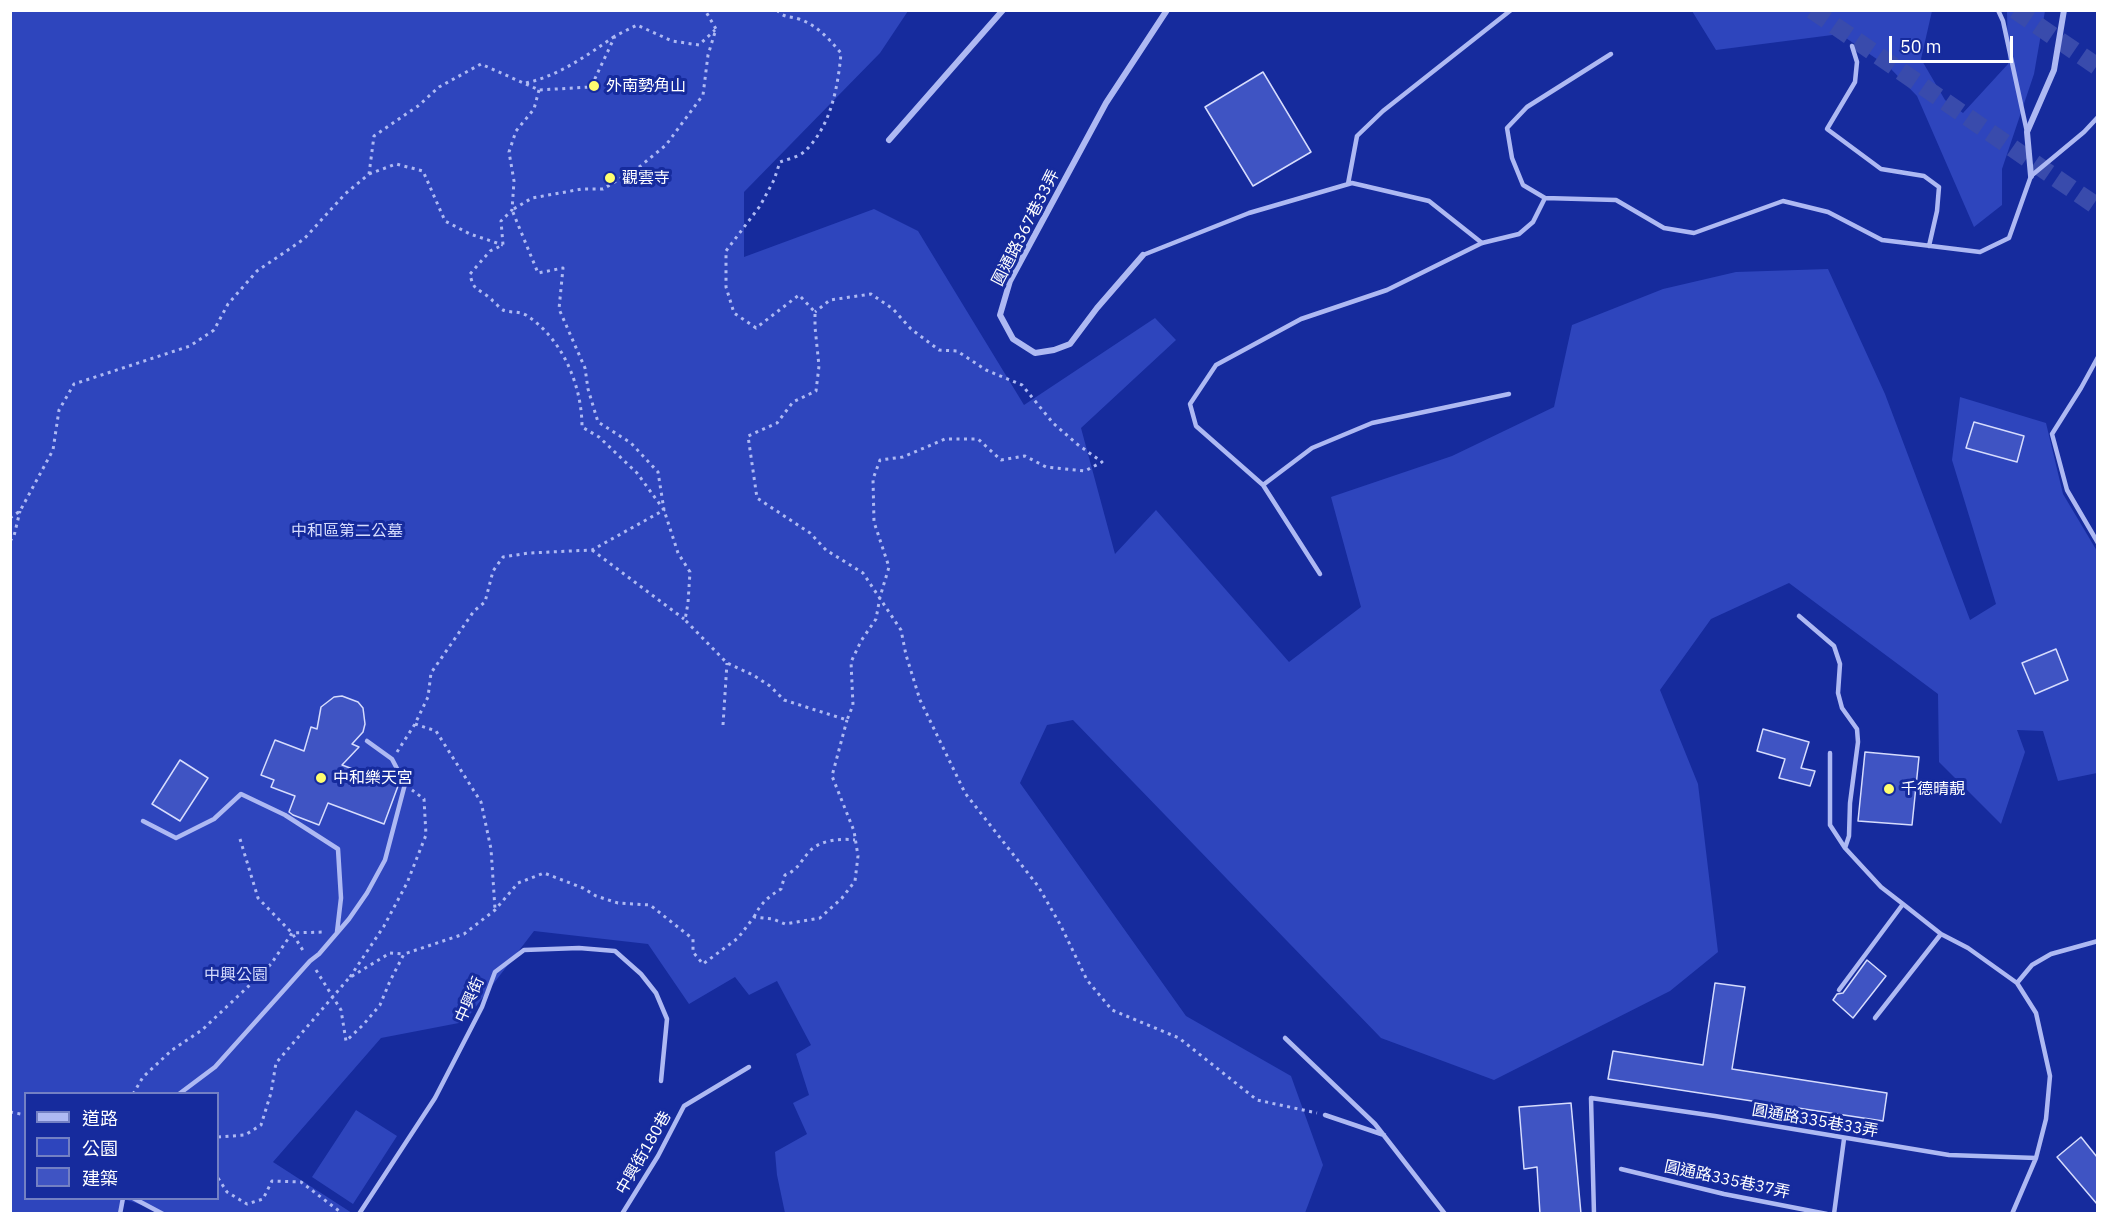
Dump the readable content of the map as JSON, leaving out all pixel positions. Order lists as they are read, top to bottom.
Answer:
{
  "streets": {
    "street": ["圓通路367巷33弄"],
    "lane": [
      "中興街",
      "圓通路335巷33弄",
      "中興街180巷",
      "圓通路335巷37弄"
    ]
  },
  "parks": ["中和區第二公墓", "中興公園"],
  "places": [
    "外南勢角山",
    "觀雲寺",
    "中和樂天宮",
    "千德晴靚"
  ],
  "legend": ["道路", "公園", "建築"],
  "scale_bar": "50 m"
}
